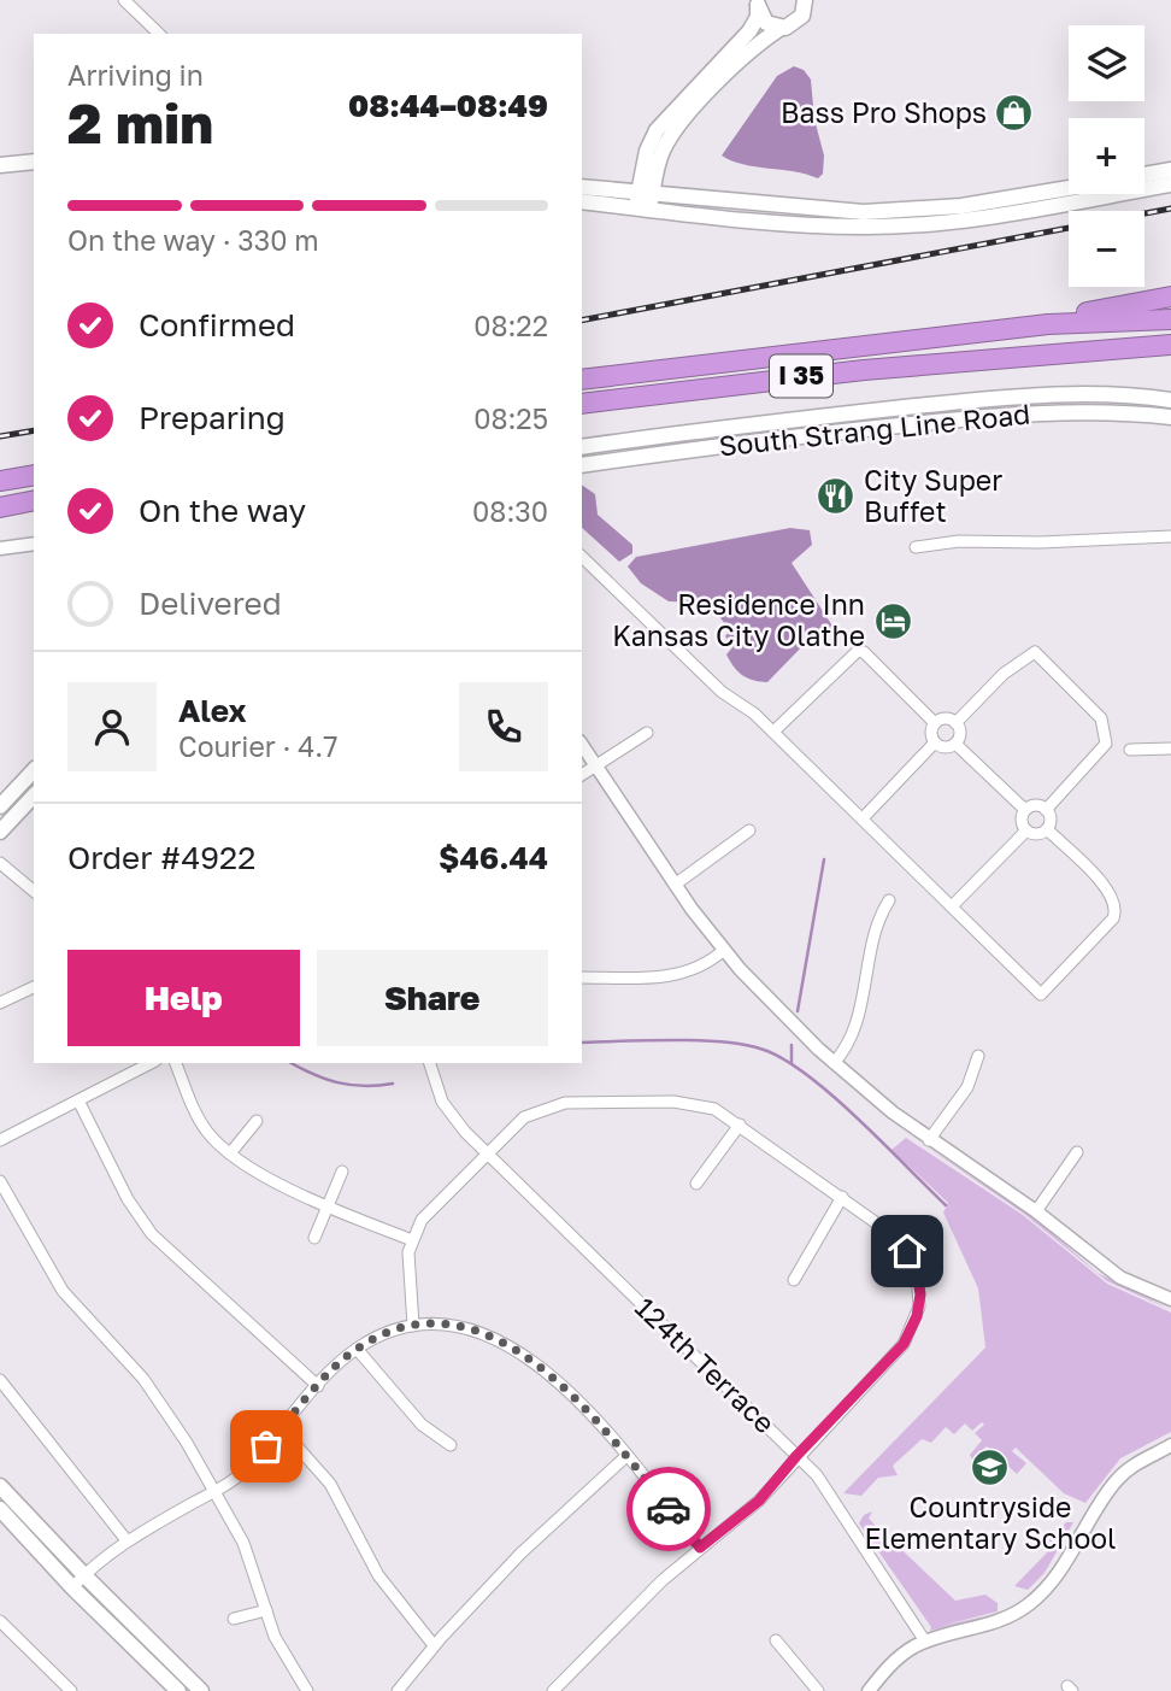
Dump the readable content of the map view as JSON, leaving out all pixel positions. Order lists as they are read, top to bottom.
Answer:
{
  "streets": {
    "highway": ["I 35"],
    "main road": ["South Strang Line Road"],
    "street": ["124th Terrace"]
  },
  "places": {
    "shop": ["Bass Pro Shops"],
    "restaurant": ["City Super Buffet"],
    "hotel": ["Residence Inn Kansas City Olathe"],
    "school or university": ["Countryside Elementary School"]
  },
  "page": {
    "map_buttons": ["+", "−"],
    "heading": ["2 min", "Arriving in", "08:44–08:49"],
    "panel": [
      "Alex",
      "Courier · 4.7",
      "Order #4922",
      "$46.44"
    ],
    "bar": "On the way · 330 m",
    "list": [
      ["Confirmed", "08:22"],
      ["Preparing", "08:25"],
      ["On the way", "08:30"],
      "Delivered"
    ],
    "buttons": ["Help", "Share"]
  }
}
